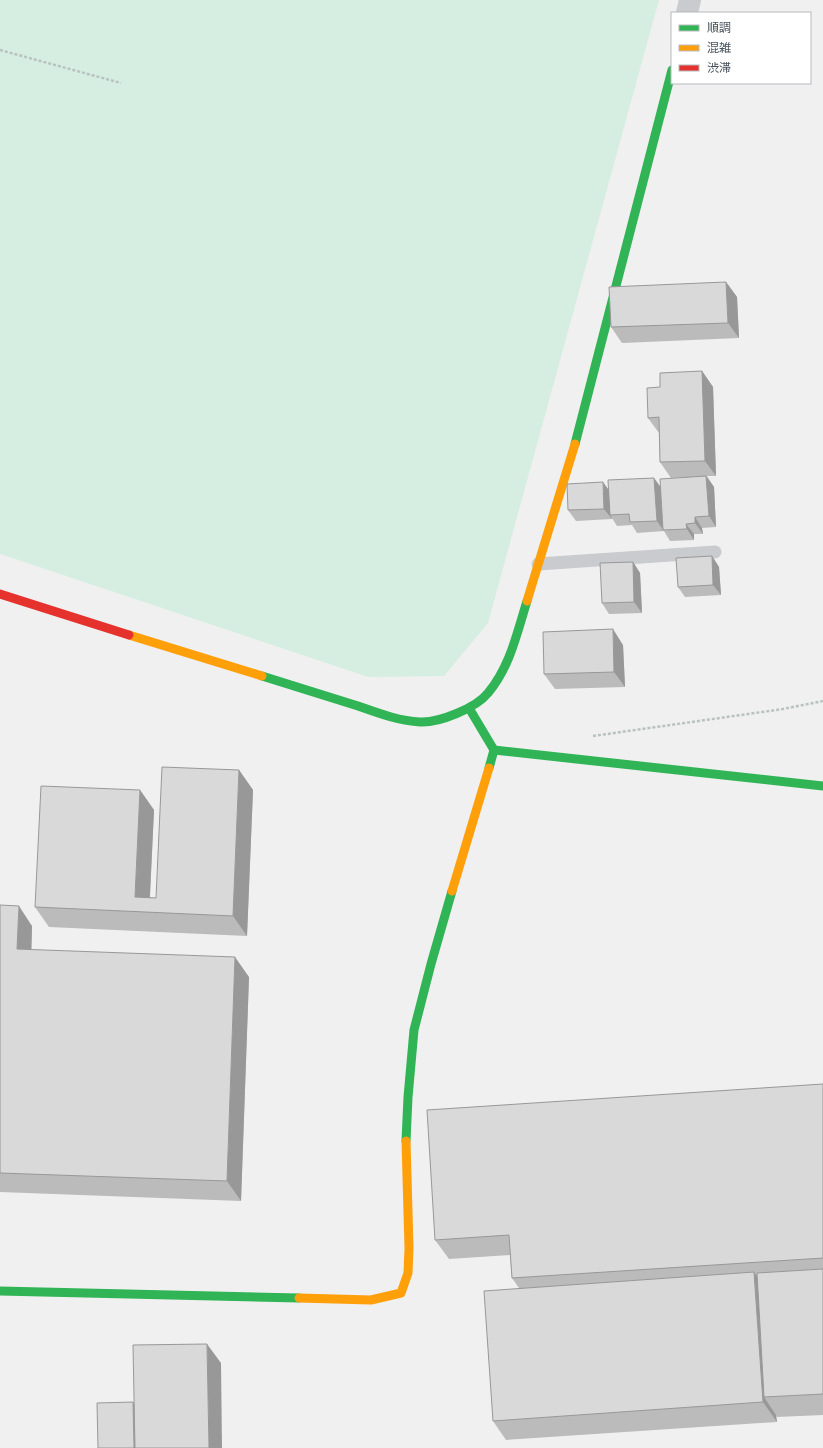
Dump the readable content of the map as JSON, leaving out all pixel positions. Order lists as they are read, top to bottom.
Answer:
{
  "legend": ["順調", "混雑", "渋滞"]
}
